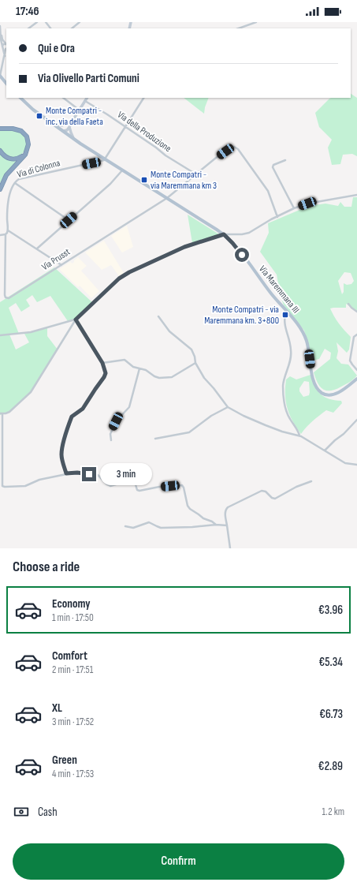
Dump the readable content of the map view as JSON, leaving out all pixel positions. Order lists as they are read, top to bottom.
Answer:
{
  "streets": {
    "main road": ["Via Maremmana III"],
    "street": ["Via della Produzione", "Via di Colonna", "Via Prusst"]
  },
  "crossings": [
    ["Via della Produzione", "Via Prusst"],
    ["Via di Colonna", "Via Maremmana III"],
    ["Via Prusst", "Via Maremmana III"]
  ],
  "places": {
    "transit": ["Monte Compatri - inc. via della Faeta", "Monte Compatri - via Maremmana km 3", "Monte Compatri - via Maremmana km. 3+800"]
  },
  "page": {
    "status": "17:46",
    "banner": ["Qui e Ora", "Via Olivello Parti Comuni"],
    "bubble": "3 min",
    "heading": "Choose a ride",
    "list": [
      {
        "name": "Economy",
        "note": "1 min · 17:50",
        "value": "€3.96"
      },
      {
        "name": "Comfort",
        "note": "2 min · 17:51",
        "value": "€5.34"
      },
      {
        "name": "XL",
        "note": "3 min · 17:52",
        "value": "€6.73"
      },
      {
        "name": "Green",
        "note": "4 min · 17:53",
        "value": "€2.89"
      }
    ],
    "pay": ["Cash", "1.2 km"],
    "buttons": "Confirm"
  }
}
